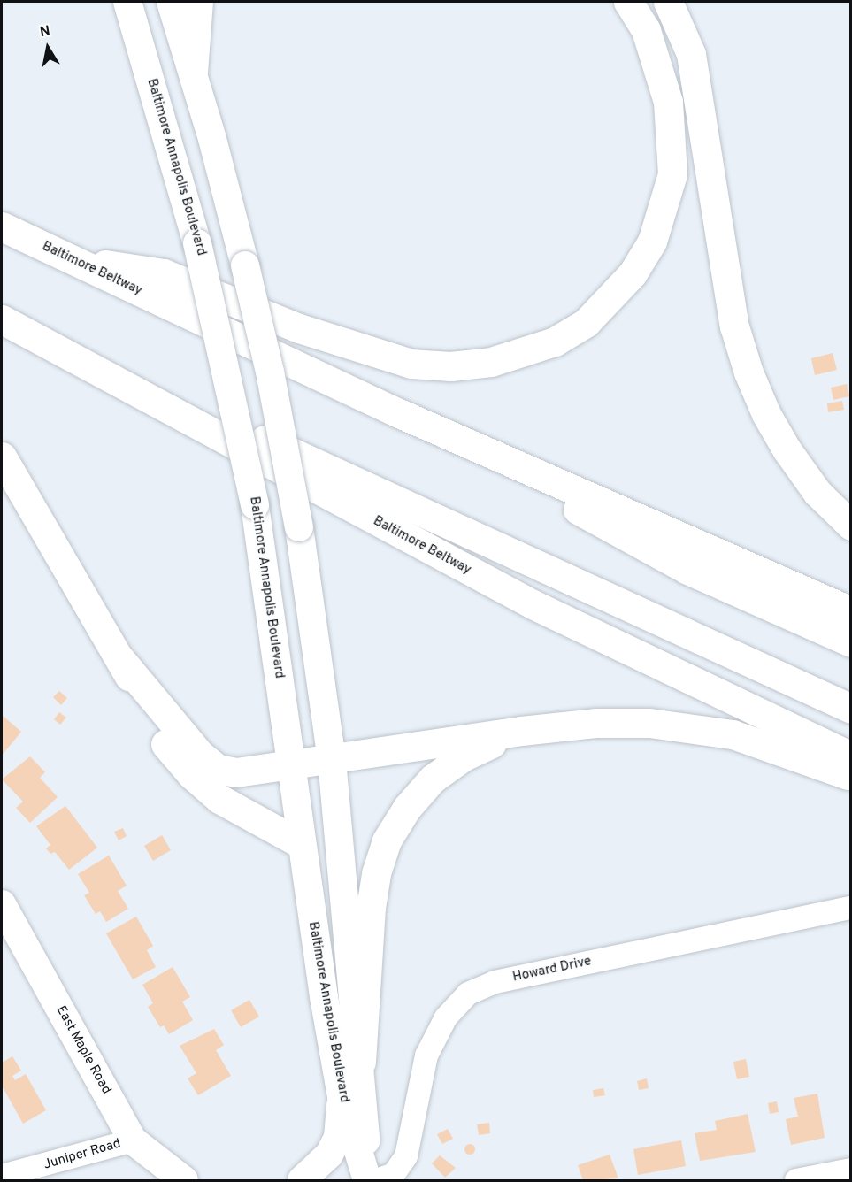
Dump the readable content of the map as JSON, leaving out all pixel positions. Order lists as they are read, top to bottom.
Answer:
{
  "streets": {
    "highway": ["Baltimore Beltway"],
    "main road": ["Baltimore Annapolis Boulevard", "East Maple Road"],
    "street": ["Howard Drive", "Juniper Road"]
  },
  "crossings": [
    ["East Maple Road", "Juniper Road"]
  ],
  "north": "top"
}
